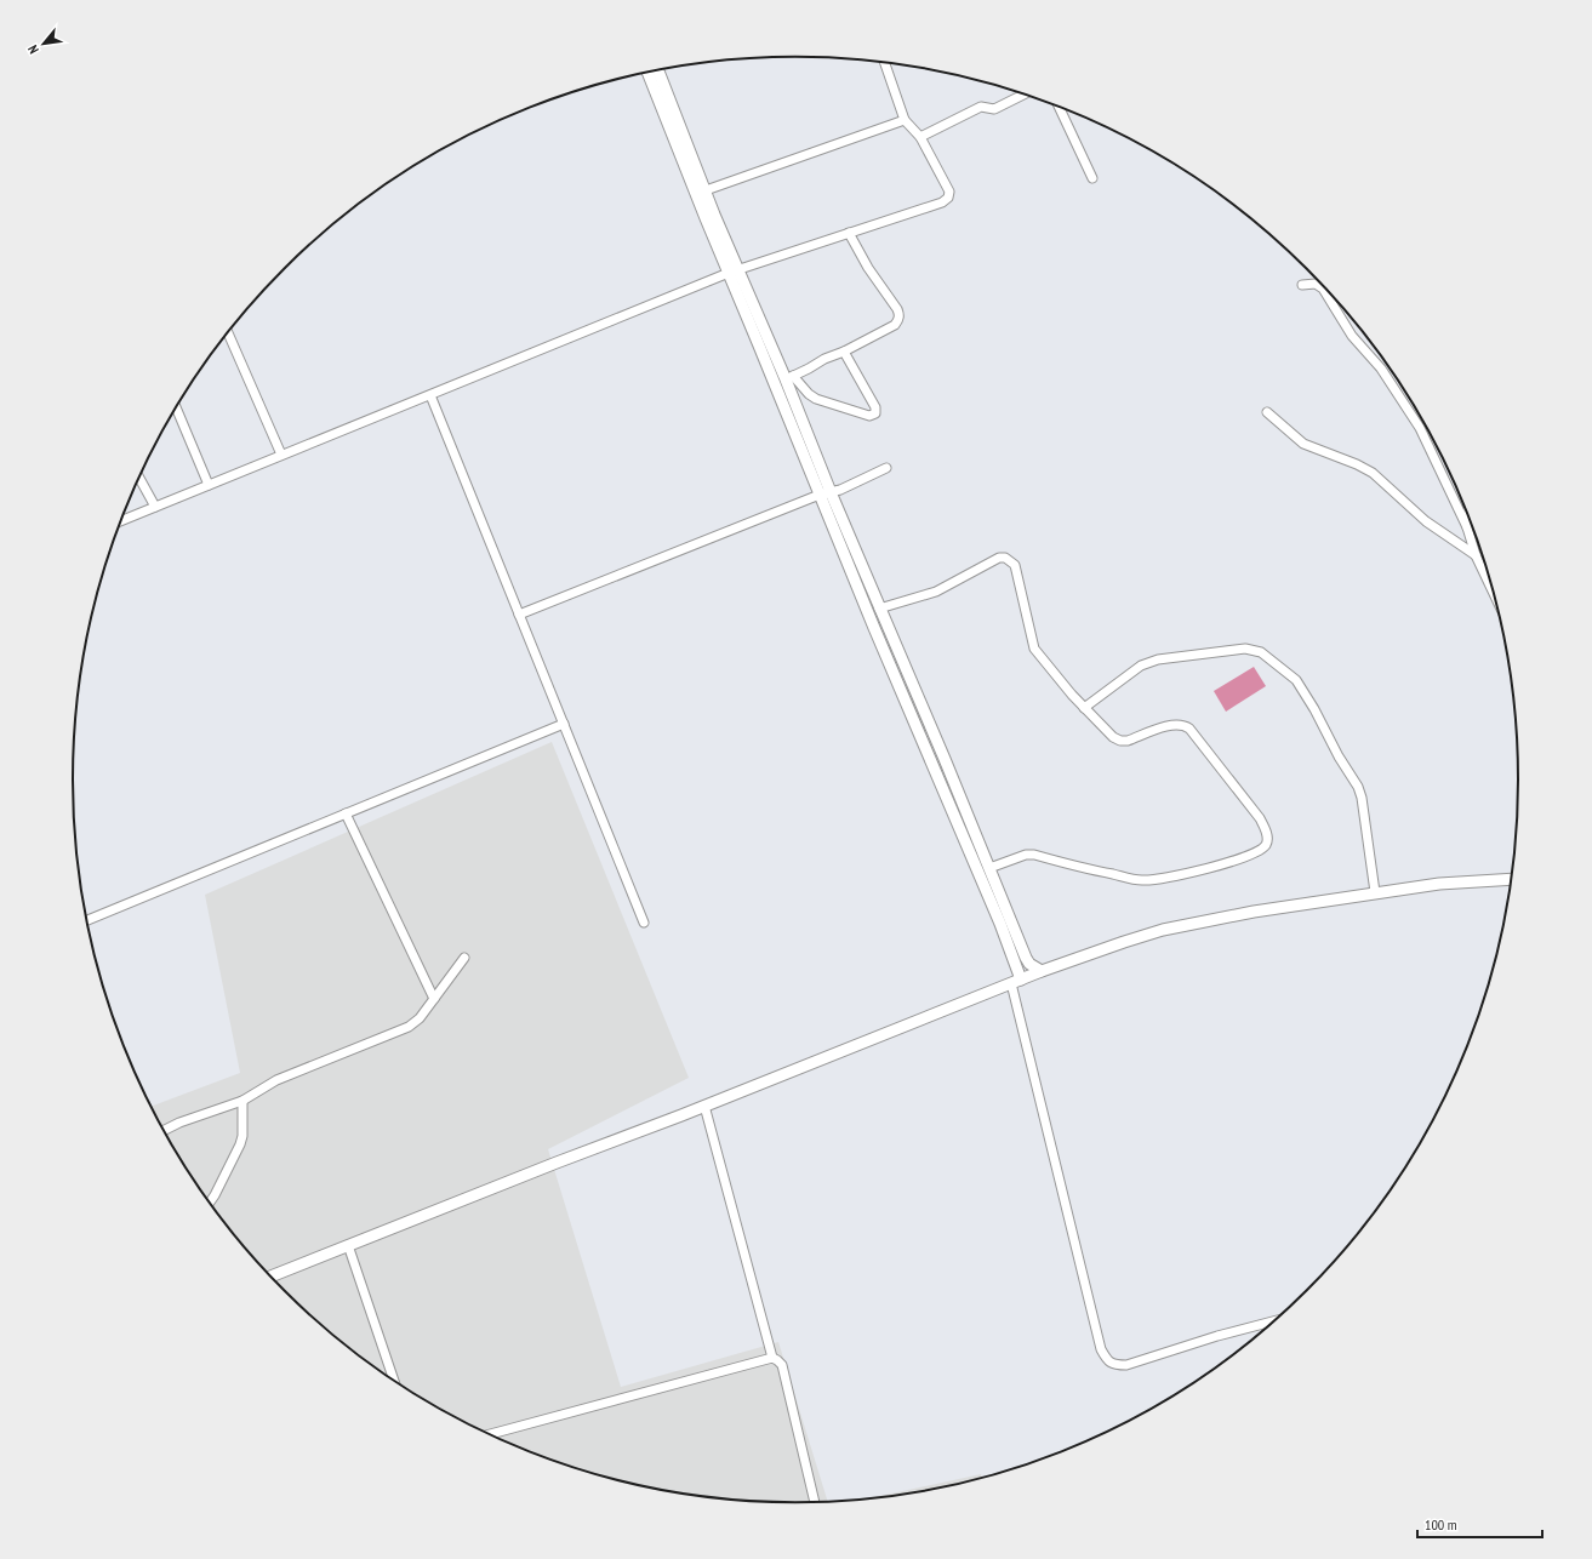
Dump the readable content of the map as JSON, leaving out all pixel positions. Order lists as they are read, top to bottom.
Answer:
{
  "scale_bar": "100 m",
  "north": "bottom left"
}
